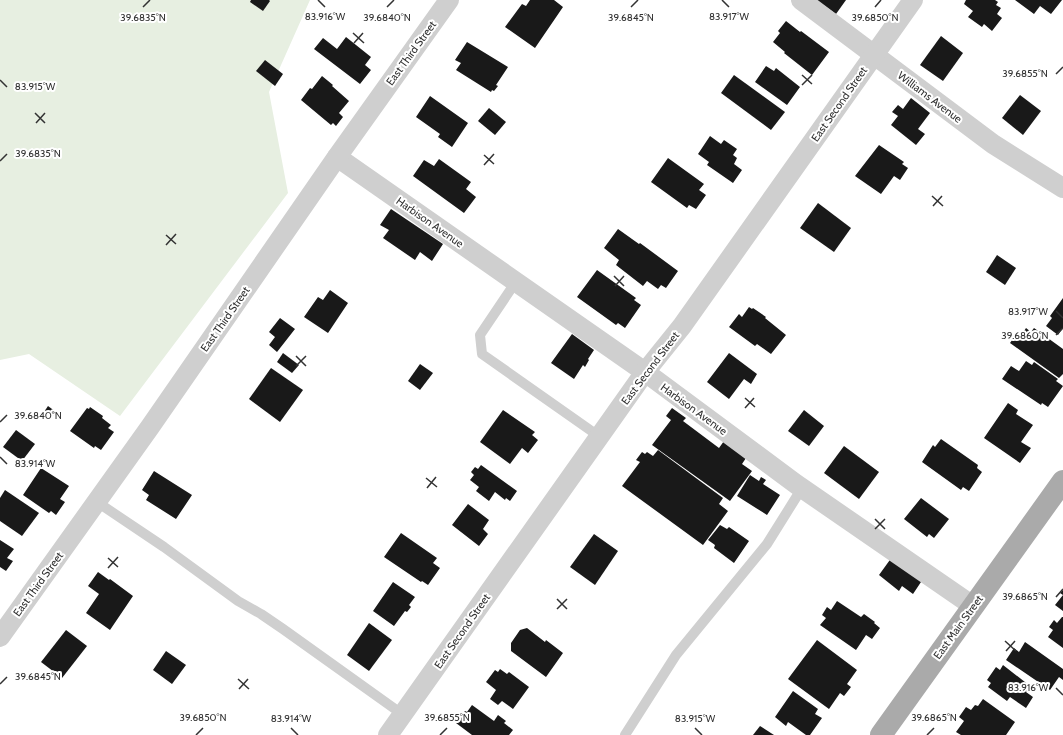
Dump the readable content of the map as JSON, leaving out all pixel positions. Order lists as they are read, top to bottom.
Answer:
{
  "streets": {
    "main road": ["East Main Street"],
    "street": [
      "East Third Street",
      "Williams Avenue",
      "East Second Street",
      "Harbison Avenue"
    ]
  },
  "crossings": [
    ["East Third Street", "Harbison Avenue"],
    ["Williams Avenue", "East Second Street"],
    ["East Second Street", "Harbison Avenue"],
    ["Harbison Avenue", "East Main Street"]
  ],
  "coordinates": [
    "83.916°W",
    "83.917°W",
    "39.6835°N",
    "39.6840°N",
    "39.6845°N",
    "39.6850°N",
    "39.6855°N",
    "83.915°W",
    "39.6860°N",
    "83.914°W",
    "39.6865°N"
  ]
}
